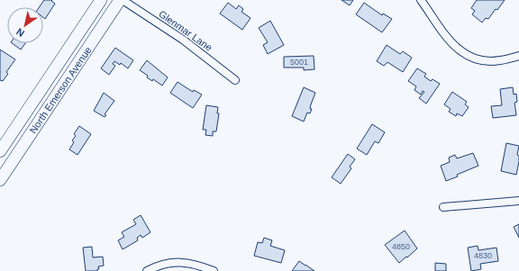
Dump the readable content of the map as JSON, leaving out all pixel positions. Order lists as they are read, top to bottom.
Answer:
{
  "streets": {
    "main road": ["North Emerson Avenue"],
    "street": ["Glenmar Lane"]
  },
  "crossings": [
    ["Glenmar Lane", "North Emerson Avenue"]
  ],
  "house_numbers": ["5001", "4850", "4830"],
  "north": "bottom left"
}
